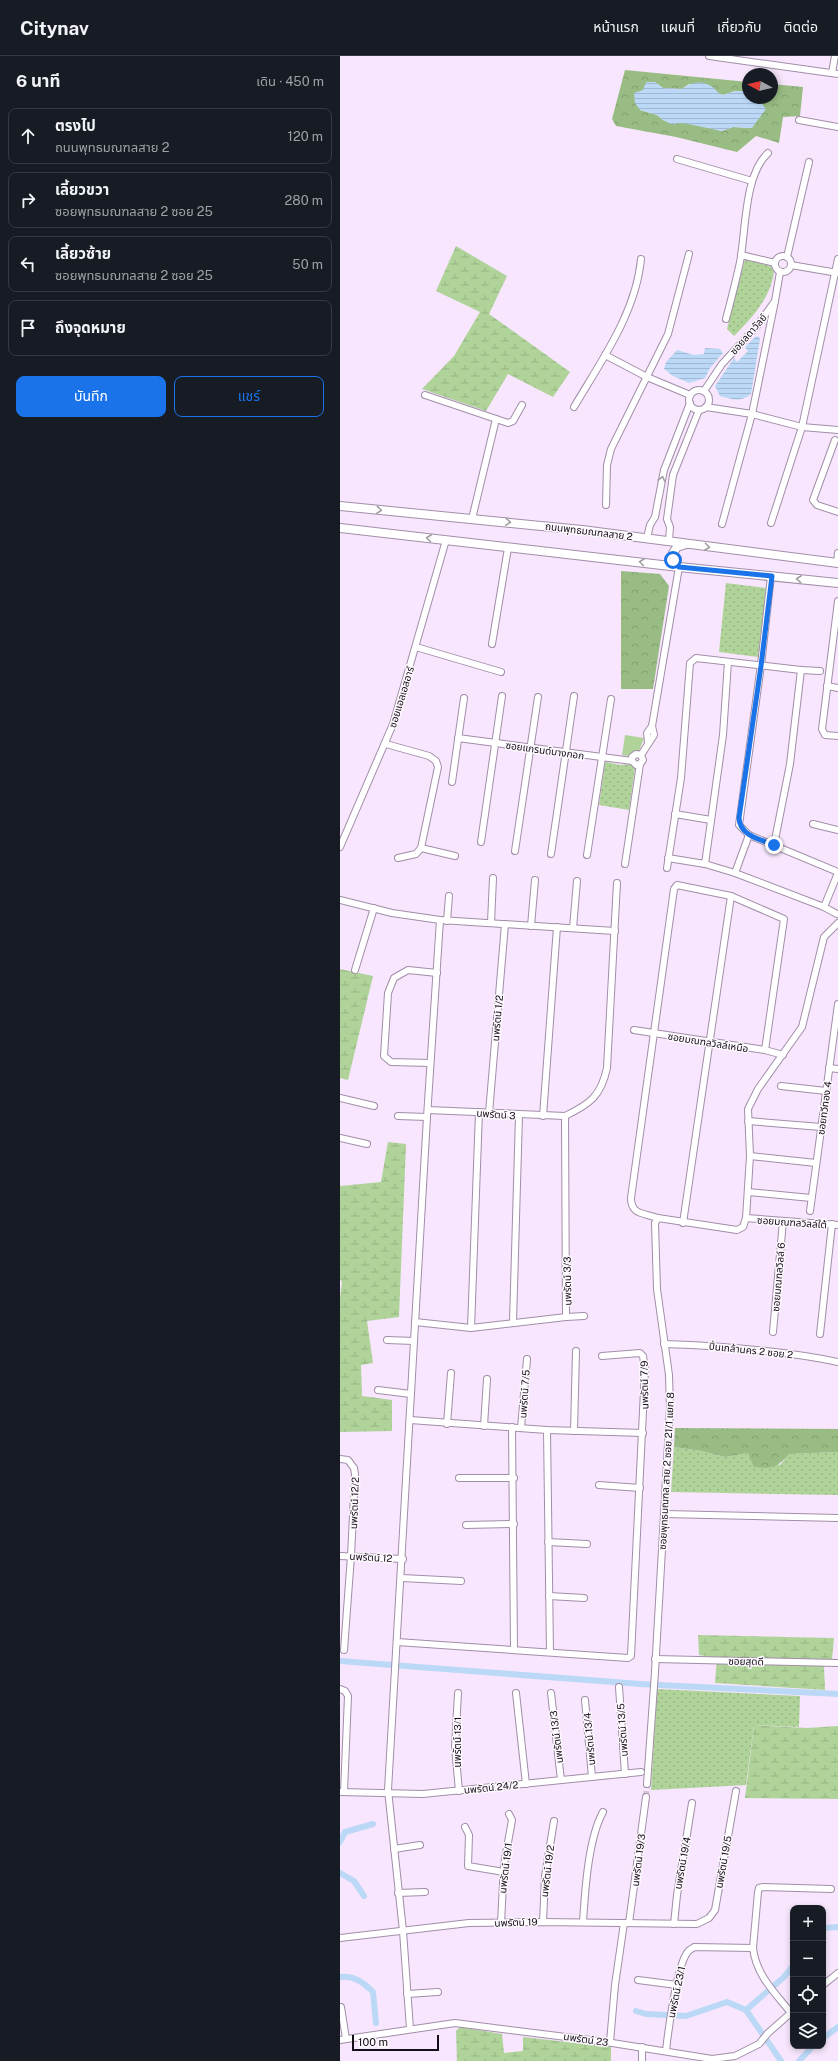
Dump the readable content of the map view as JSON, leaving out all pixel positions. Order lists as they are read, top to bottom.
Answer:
{
  "streets": {
    "main road": ["ถนนพุทธมณฑลสาย 2"],
    "street": [
      "ซอยลดาวัลย์",
      "ซอยแอลเอสอาร์",
      "ซอยแกรนด์บางกอก",
      "นพรัตน์ 1/2",
      "ซอยมณฑลวิลล์เหนือ",
      "ซอยทวีทอง 4",
      "นพรัตน์ 3",
      "ซอยมณฑลวิลล์ใต้",
      "ซอยมณฑลวิลล์ 6",
      "นพรัตน์ 3/3",
      "ปิ่นเกล้านคร 2 ซอย 2",
      "นพรัตน์ 7/9",
      "นพรัตน์ 7/5",
      "ซอยพุทธมณฑล สาย 2 ซอย 21/1 แยก 8",
      "นพรัตน์ 12/2",
      "นพรัตน์ 12",
      "ซอยสุดดี",
      "นพรัตน์ 13/5",
      "นพรัตน์ 13/3",
      "นพรัตน์ 13/4",
      "นพรัตน์ 13/1",
      "นพรัตน์ 24/2",
      "นพรัตน์ 19/3",
      "นพรัตน์ 19/5",
      "นพรัตน์ 19/4",
      "นพรัตน์ 19/1",
      "นพรัตน์ 19/2",
      "นพรัตน์ 19",
      "นพรัตน์ 23/1",
      "นพรัตน์ 23"
    ]
  },
  "crossings": [
    ["นพรัตน์ 1/2", "นพรัตน์ 3"],
    ["นพรัตน์ 3", "นพรัตน์ 3/3"],
    ["ซอยมณฑลวิลล์ใต้", "ซอยมณฑลวิลล์ 6"],
    ["ปิ่นเกล้านคร 2 ซอย 2", "ซอยพุทธมณฑล สาย 2 ซอย 21/1 แยก 8"],
    ["ซอยพุทธมณฑล สาย 2 ซอย 21/1 แยก 8", "ซอยสุดดี"],
    ["นพรัตน์ 12/2", "นพรัตน์ 12"],
    ["นพรัตน์ 13/5", "นพรัตน์ 24/2"],
    ["นพรัตน์ 13/3", "นพรัตน์ 24/2"],
    ["นพรัตน์ 13/4", "นพรัตน์ 24/2"],
    ["นพรัตน์ 13/1", "นพรัตน์ 24/2"],
    ["นพรัตน์ 19/3", "นพรัตน์ 19"],
    ["นพรัตน์ 19/3", "นพรัตน์ 23"],
    ["นพรัตน์ 19/5", "นพรัตน์ 19"],
    ["นพรัตน์ 19/4", "นพรัตน์ 19"],
    ["นพรัตน์ 19/1", "นพรัตน์ 19"],
    ["นพรัตน์ 19/2", "นพรัตน์ 19"],
    ["นพรัตน์ 23/1", "นพรัตน์ 23"]
  ],
  "scale_bar": "100 m",
  "north": "left",
  "page": {
    "header": "Citynav",
    "nav": [
      "หน้าแรก",
      "แผนที่",
      "เกี่ยวกับ",
      "ติดต่อ"
    ],
    "heading": ["6 นาที", "เดิน · 450 m"],
    "list": [
      ["ตรงไป", "ถนนพุทธมณฑลสาย 2", "120 m"],
      ["เลี้ยวขวา", "ซอยพุทธมณฑลสาย 2 ซอย 25", "280 m"],
      ["เลี้ยวซ้าย", "ซอยพุทธมณฑลสาย 2 ซอย 25", "50 m"],
      "ถึงจุดหมาย"
    ],
    "buttons": ["บันทึก", "แชร์"],
    "map_buttons": ["+", "−"],
    "scale": "100 m"
  }
}
